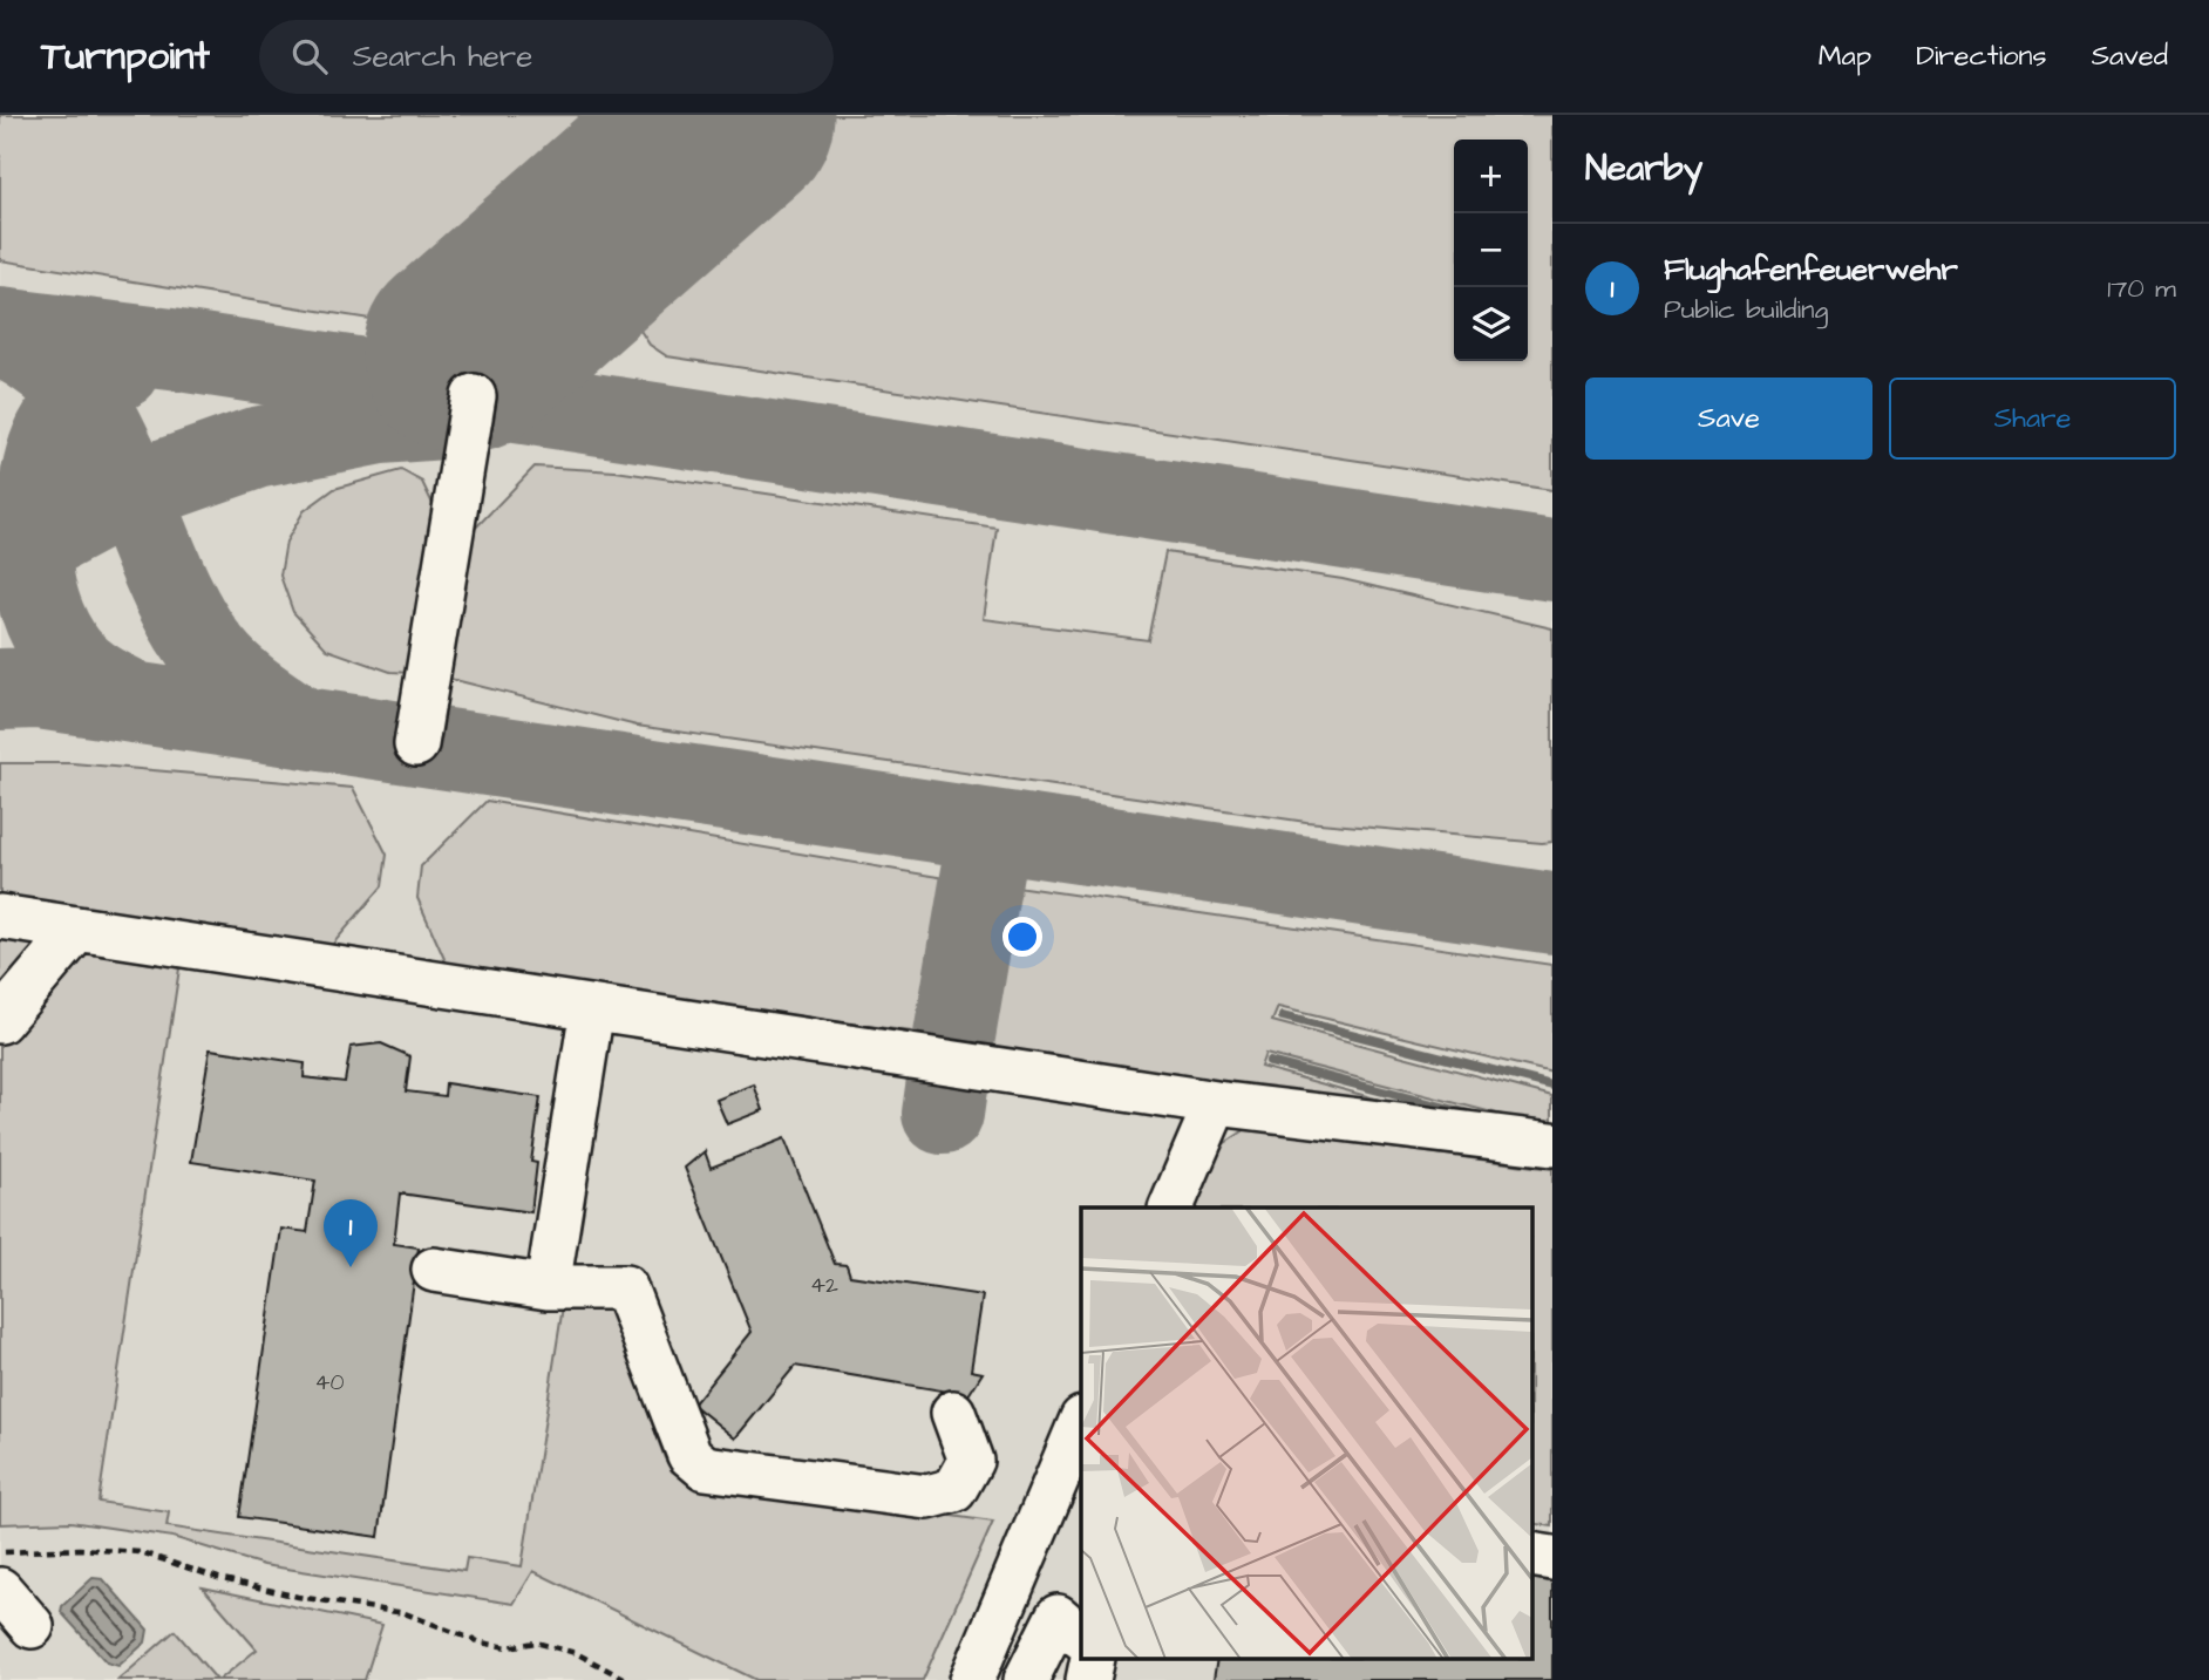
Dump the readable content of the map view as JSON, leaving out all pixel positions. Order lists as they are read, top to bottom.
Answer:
{
  "house_numbers": ["42", "40"],
  "page": {
    "header": "Turnpoint",
    "search": "Search here",
    "nav": ["Map", "Directions", "Saved"],
    "heading": "Nearby",
    "map_buttons": ["+", "−"],
    "list": [
      {
        "mark": "1",
        "name": "Flughafenfeuerwehr",
        "note": "Public building",
        "value": "170 m"
      }
    ],
    "buttons": ["Save", "Share"],
    "pins": "1"
  }
}
